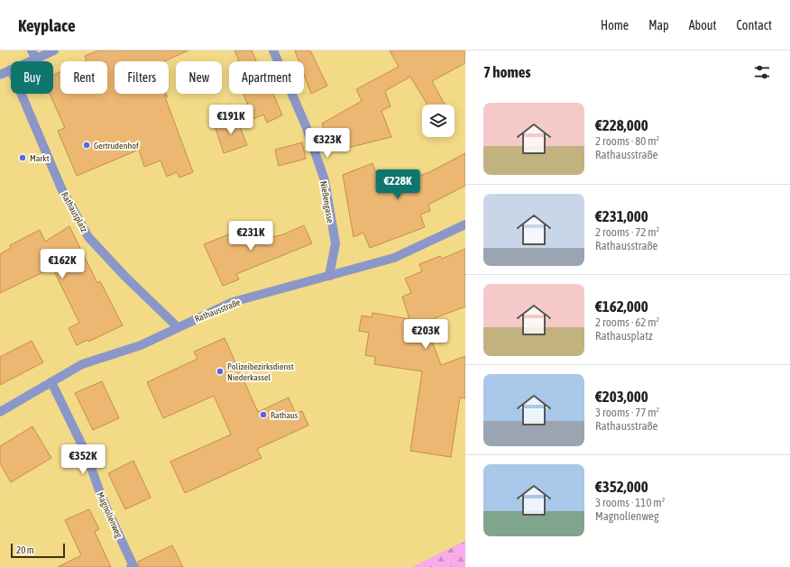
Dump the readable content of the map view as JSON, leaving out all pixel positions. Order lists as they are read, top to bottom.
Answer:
{
  "streets": {
    "street": [
      "Nießengasse",
      "Rathausplatz",
      "Rathausstraße",
      "Magnolienweg"
    ]
  },
  "crossings": [
    ["Nießengasse", "Rathausstraße"],
    ["Rathausplatz", "Rathausstraße"],
    ["Rathausstraße", "Magnolienweg"]
  ],
  "places": [
    "Gertrudenhof",
    "Markt",
    "Polizeibezirksdienst Niederkassel",
    "Rathaus"
  ],
  "scale_bar": "20 m",
  "page": {
    "header": "Keyplace",
    "nav": [
      "Home",
      "Map",
      "About",
      "Contact"
    ],
    "heading": "7 homes",
    "chip": [
      "Buy",
      "Rent",
      "Filters",
      "New",
      "Apartment"
    ],
    "list": [
      {
        "name": "€228,000",
        "note": "2 rooms · 80 m² · Rathausstraße"
      },
      {
        "name": "€231,000",
        "note": "2 rooms · 72 m² · Rathausstraße"
      },
      {
        "name": "€162,000",
        "note": "2 rooms · 62 m² · Rathausplatz"
      },
      {
        "name": "€203,000",
        "note": "3 rooms · 77 m² · Rathausstraße"
      },
      {
        "name": "€352,000",
        "note": "3 rooms · 110 m² · Magnolienweg"
      }
    ],
    "price": [
      "€191K",
      "€323K",
      "€228K",
      "€231K",
      "€162K",
      "€203K",
      "€352K"
    ],
    "scale": "20 m"
  }
}
